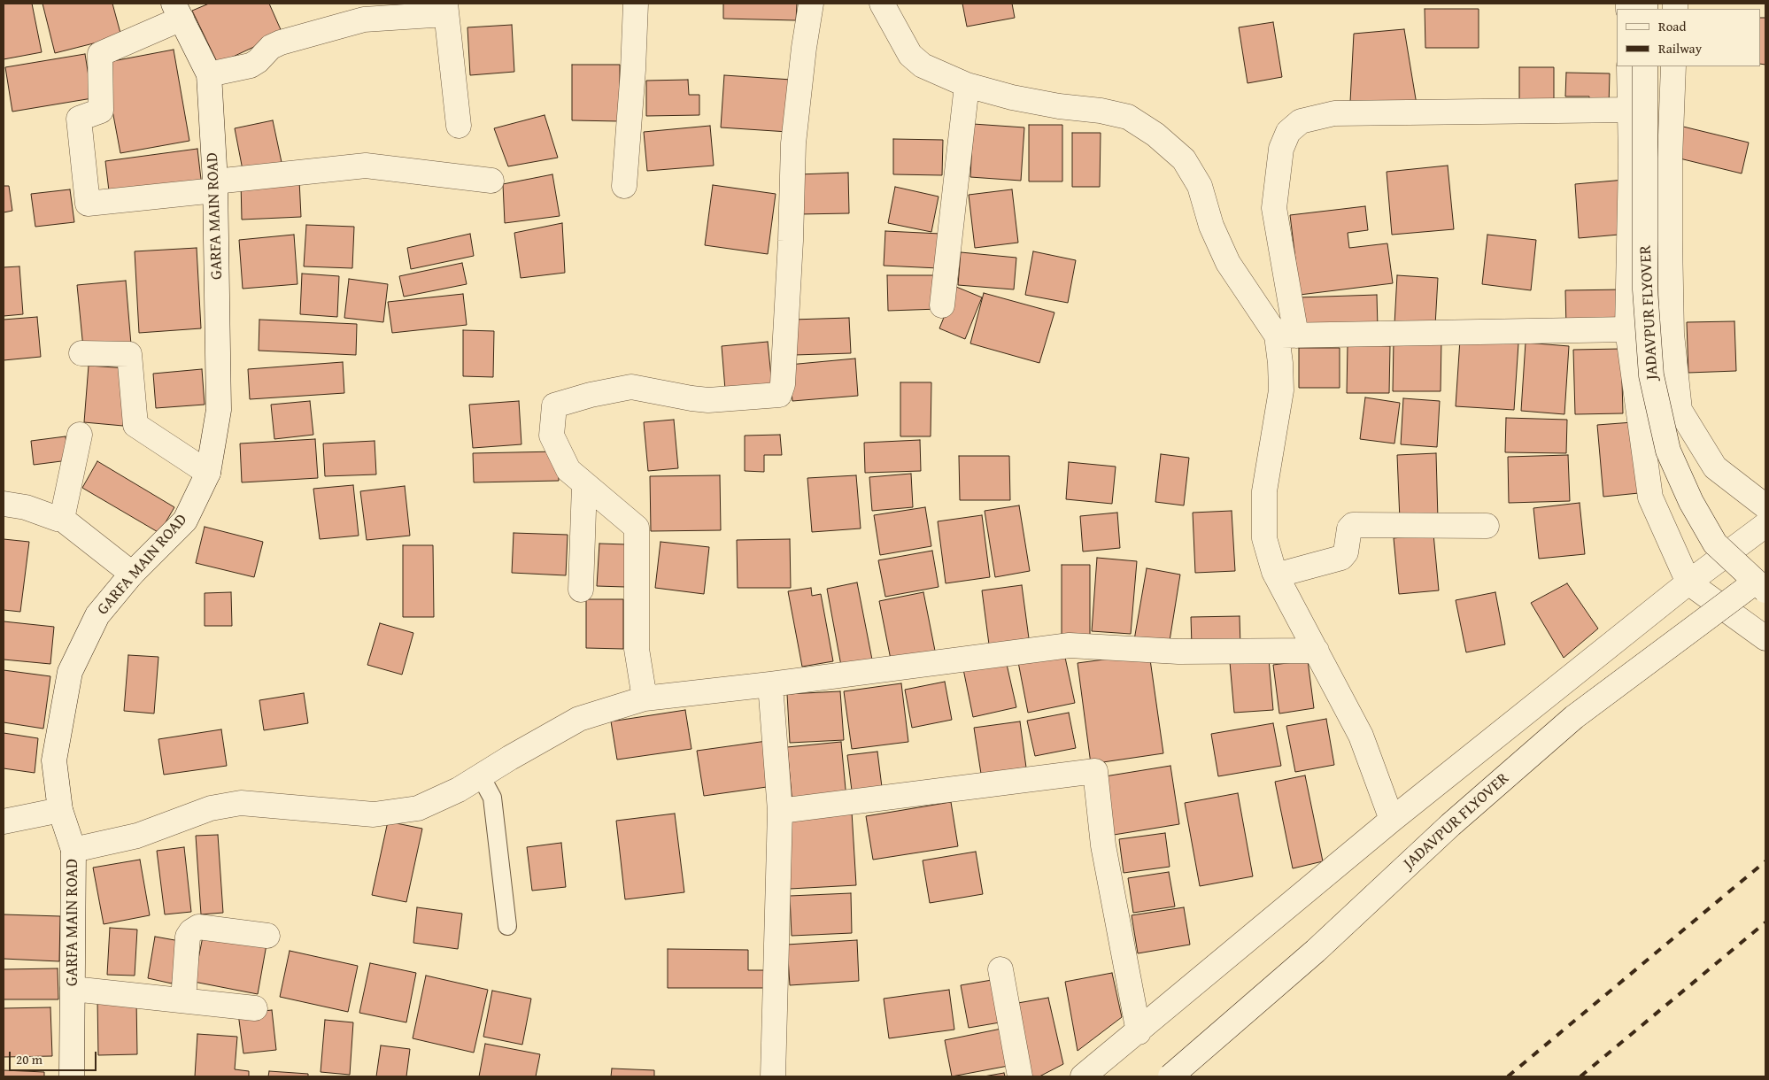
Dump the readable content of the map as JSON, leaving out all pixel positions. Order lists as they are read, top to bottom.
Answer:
{
  "streets": {
    "street": ["GARFA MAIN ROAD", "JADAVPUR FLYOVER"]
  },
  "legend": ["Road", "Railway"],
  "scale_bar": "20 m"
}
